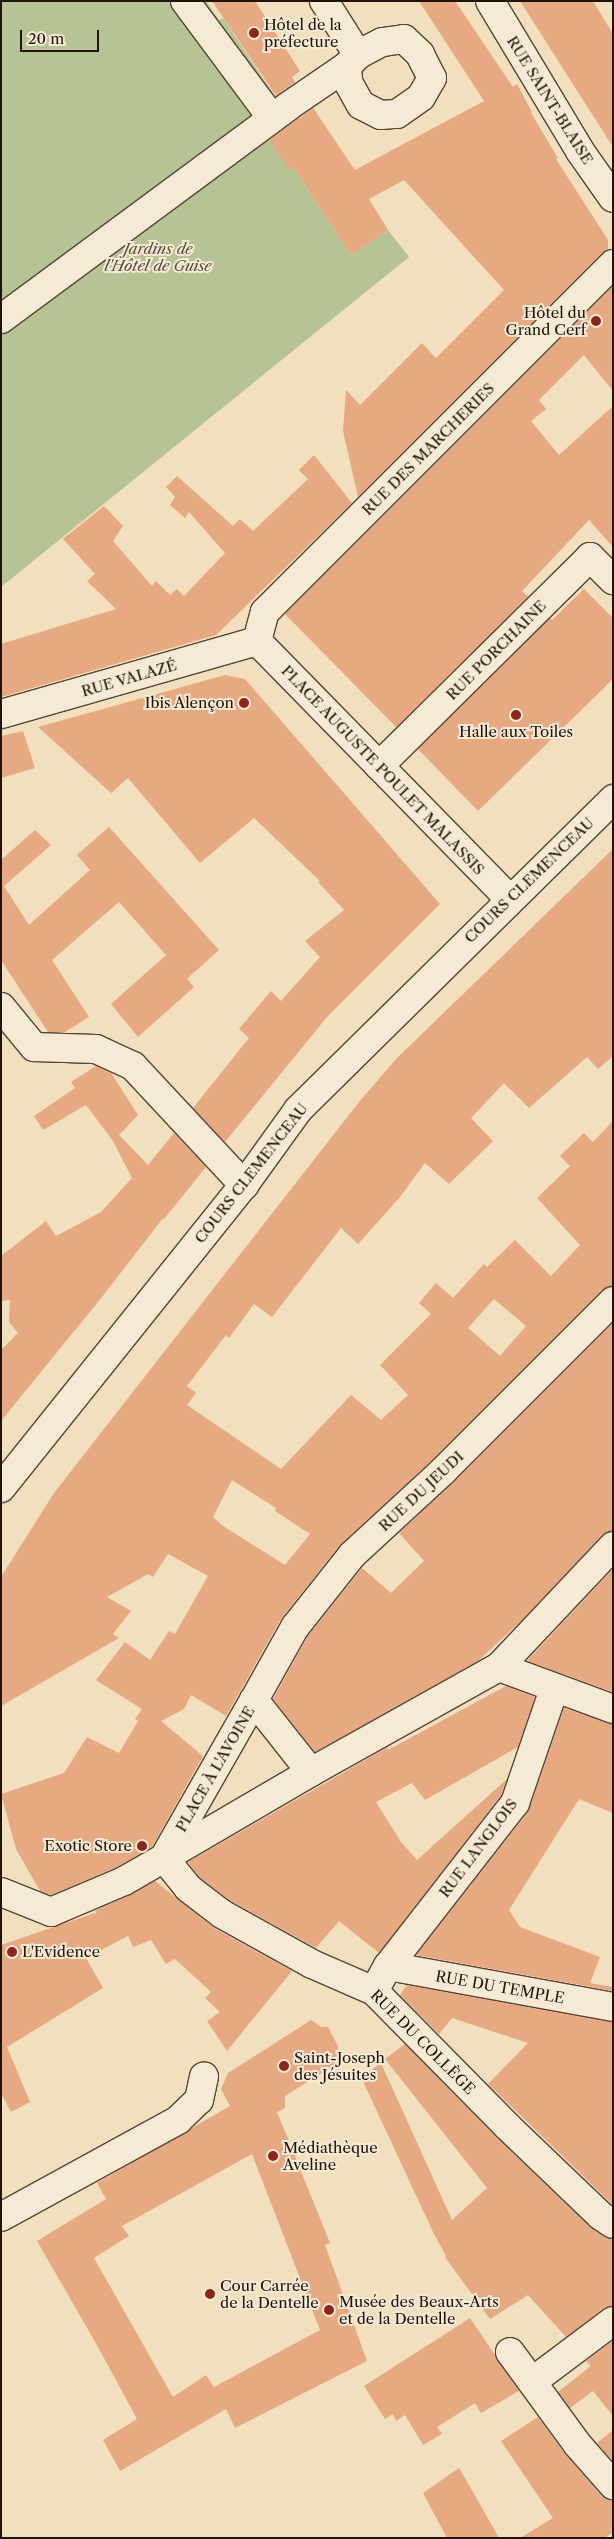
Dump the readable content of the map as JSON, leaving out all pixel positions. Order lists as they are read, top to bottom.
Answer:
{
  "streets": {
    "street": [
      "RUE SAINT-BLAISE",
      "RUE DES MARCHERIES",
      "RUE PORCHAINE",
      "RUE VALAZÉ",
      "PLACE AUGUSTE POULET MALASSIS",
      "COURS CLEMENCEAU",
      "RUE DU JEUDI",
      "PLACE À L'AVOINE",
      "RUE LANGLOIS",
      "RUE DU TEMPLE",
      "RUE DU COLLÈGE"
    ]
  },
  "crossings": [
    ["RUE DES MARCHERIES", "RUE VALAZÉ"],
    ["RUE DES MARCHERIES", "PLACE AUGUSTE POULET MALASSIS"],
    ["RUE PORCHAINE", "PLACE AUGUSTE POULET MALASSIS"],
    ["RUE VALAZÉ", "PLACE AUGUSTE POULET MALASSIS"],
    ["PLACE AUGUSTE POULET MALASSIS", "COURS CLEMENCEAU"],
    ["RUE DU JEUDI", "PLACE À L'AVOINE"],
    ["PLACE À L'AVOINE", "RUE DU COLLÈGE"],
    ["RUE LANGLOIS", "RUE DU TEMPLE"],
    ["RUE LANGLOIS", "RUE DU COLLÈGE"]
  ],
  "parks": ["Jardins de l'Hôtel de Guise"],
  "places": [
    "Hôtel de la préfecture",
    "Hôtel du Grand Cerf",
    "Ibis Alençon",
    "Halle aux Toiles",
    "Exotic Store",
    "L'Evidence",
    "Saint-Joseph des Jésuites",
    "Médiathèque Aveline",
    "Cour Carrée de la Dentelle",
    "Musée des Beaux-Arts et de la Dentelle"
  ],
  "scale_bar": "20 m"
}
